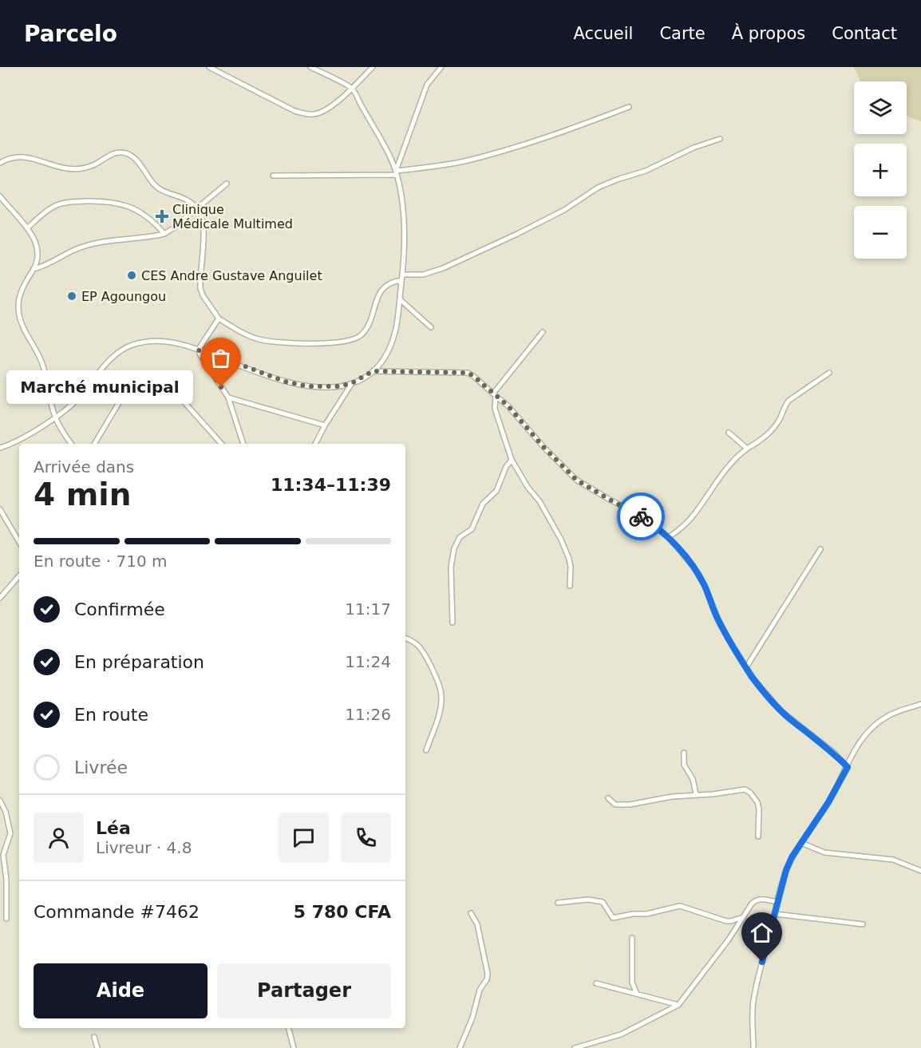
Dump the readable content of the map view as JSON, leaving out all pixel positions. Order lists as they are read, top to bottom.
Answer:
{
  "places": {
    "health": ["Clinique Médicale Multimed"],
    "other": ["CES Andre Gustave Anguilet", "EP Agoungou", "Marché municipal"]
  },
  "page": {
    "header": "Parcelo",
    "nav": [
      "Accueil",
      "Carte",
      "À propos",
      "Contact"
    ],
    "map_buttons": ["+", "−"],
    "bubble": "Marché municipal",
    "heading": ["4 min", "Arrivée dans", "11:34–11:39"],
    "panel": [
      "Léa",
      "Livreur · 4.8",
      "Commande #7462",
      "5 780 CFA"
    ],
    "bar": "En route · 710 m",
    "list": [
      ["Confirmée", "11:17"],
      ["En préparation", "11:24"],
      ["En route", "11:26"],
      "Livrée"
    ],
    "buttons": ["Aide", "Partager"]
  }
}
